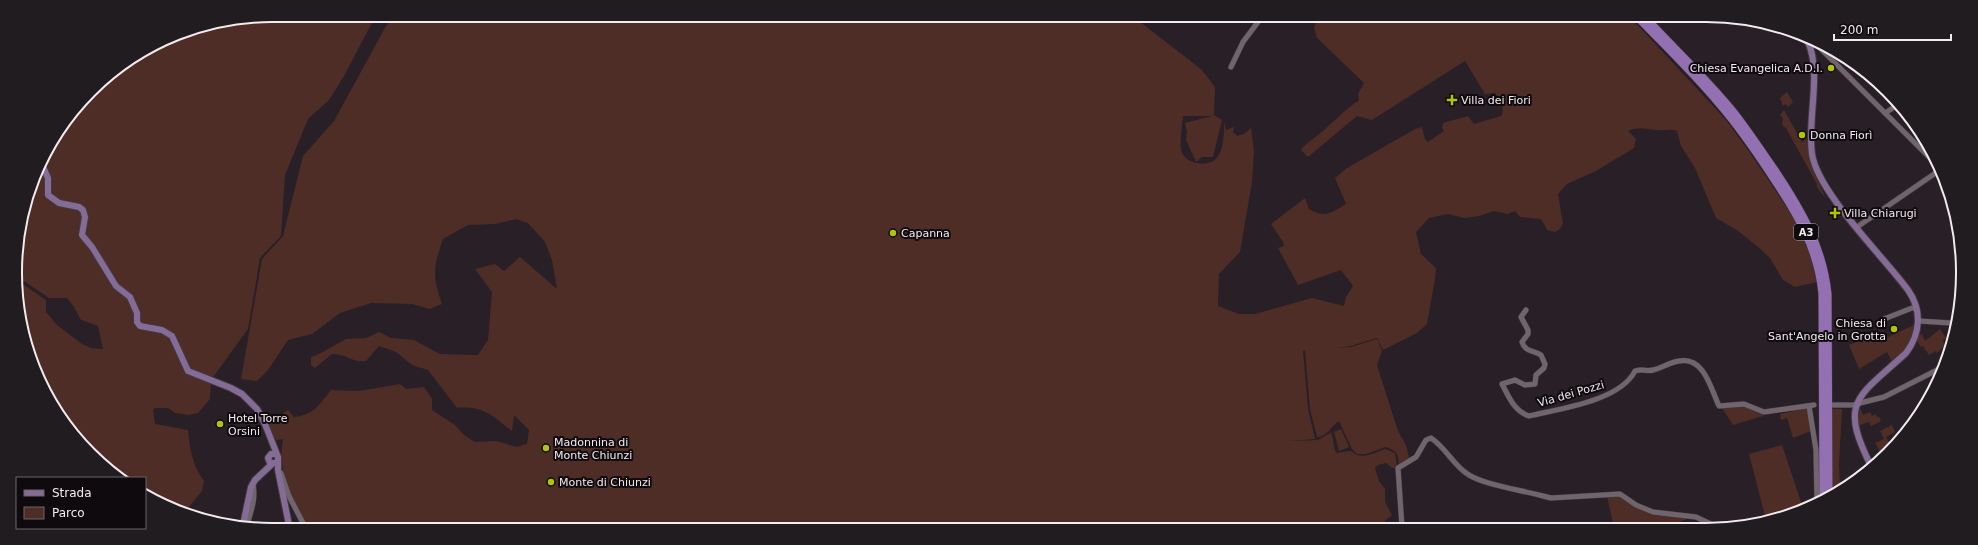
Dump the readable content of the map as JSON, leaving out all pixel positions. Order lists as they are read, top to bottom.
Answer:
{
  "streets": {
    "highway": ["A3"],
    "street": ["Via dei Pozzi"]
  },
  "places": {
    "other": [
      "Chiesa Evangelica A.D.I.",
      "Donna Fiorì",
      "Capanna",
      "Chiesa di Sant'Angelo in Grotta",
      "Hotel Torre Orsini",
      "Madonnina di Monte Chiunzi",
      "Monte di Chiunzi"
    ],
    "health": ["Villa dei Fiori", "Villa Chiarugi"]
  },
  "legend": ["Strada", "Parco"],
  "scale_bar": "200 m"
}
